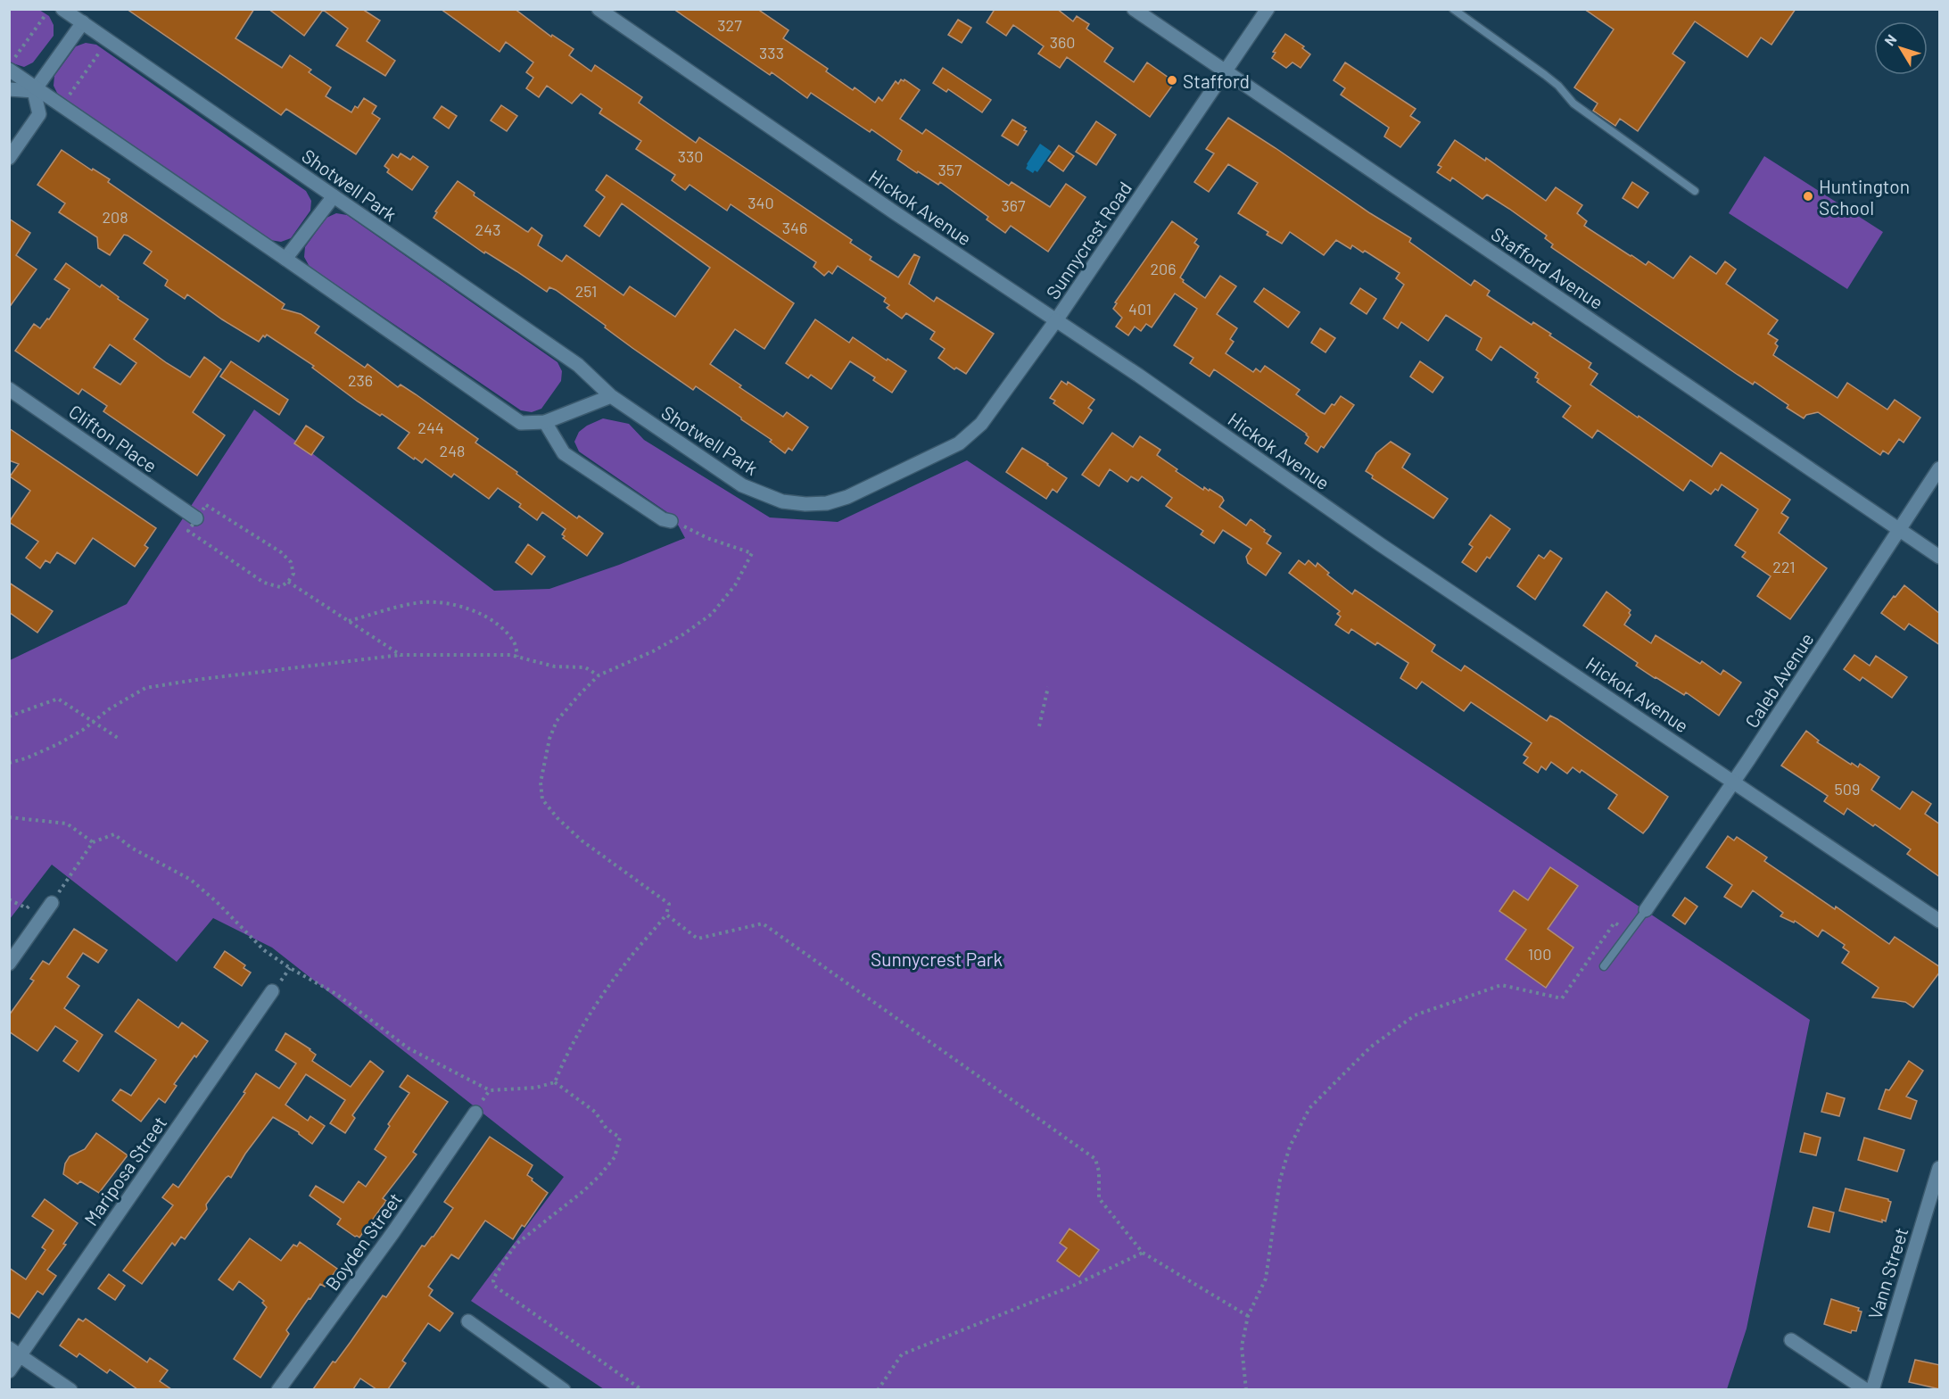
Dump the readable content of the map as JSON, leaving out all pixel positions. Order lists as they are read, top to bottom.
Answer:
{
  "streets": {
    "street": [
      "Shotwell Park",
      "Hickok Avenue",
      "Sunnycrest Road",
      "Stafford Avenue",
      "Clifton Place",
      "Caleb Avenue",
      "Mariposa Street",
      "Boyden Street",
      "Vann Street"
    ]
  },
  "crossings": [
    ["Shotwell Park", "Sunnycrest Road"],
    ["Hickok Avenue", "Sunnycrest Road"],
    ["Hickok Avenue", "Caleb Avenue"],
    ["Sunnycrest Road", "Stafford Avenue"],
    ["Stafford Avenue", "Caleb Avenue"]
  ],
  "parks": ["Sunnycrest Park"],
  "places": ["Stafford", "Huntington School"],
  "house_numbers": [
    "327",
    "360",
    "333",
    "330",
    "357",
    "340",
    "367",
    "208",
    "346",
    "243",
    "206",
    "251",
    "401",
    "236",
    "244",
    "248",
    "221",
    "509",
    "100"
  ],
  "north": "top left"
}
